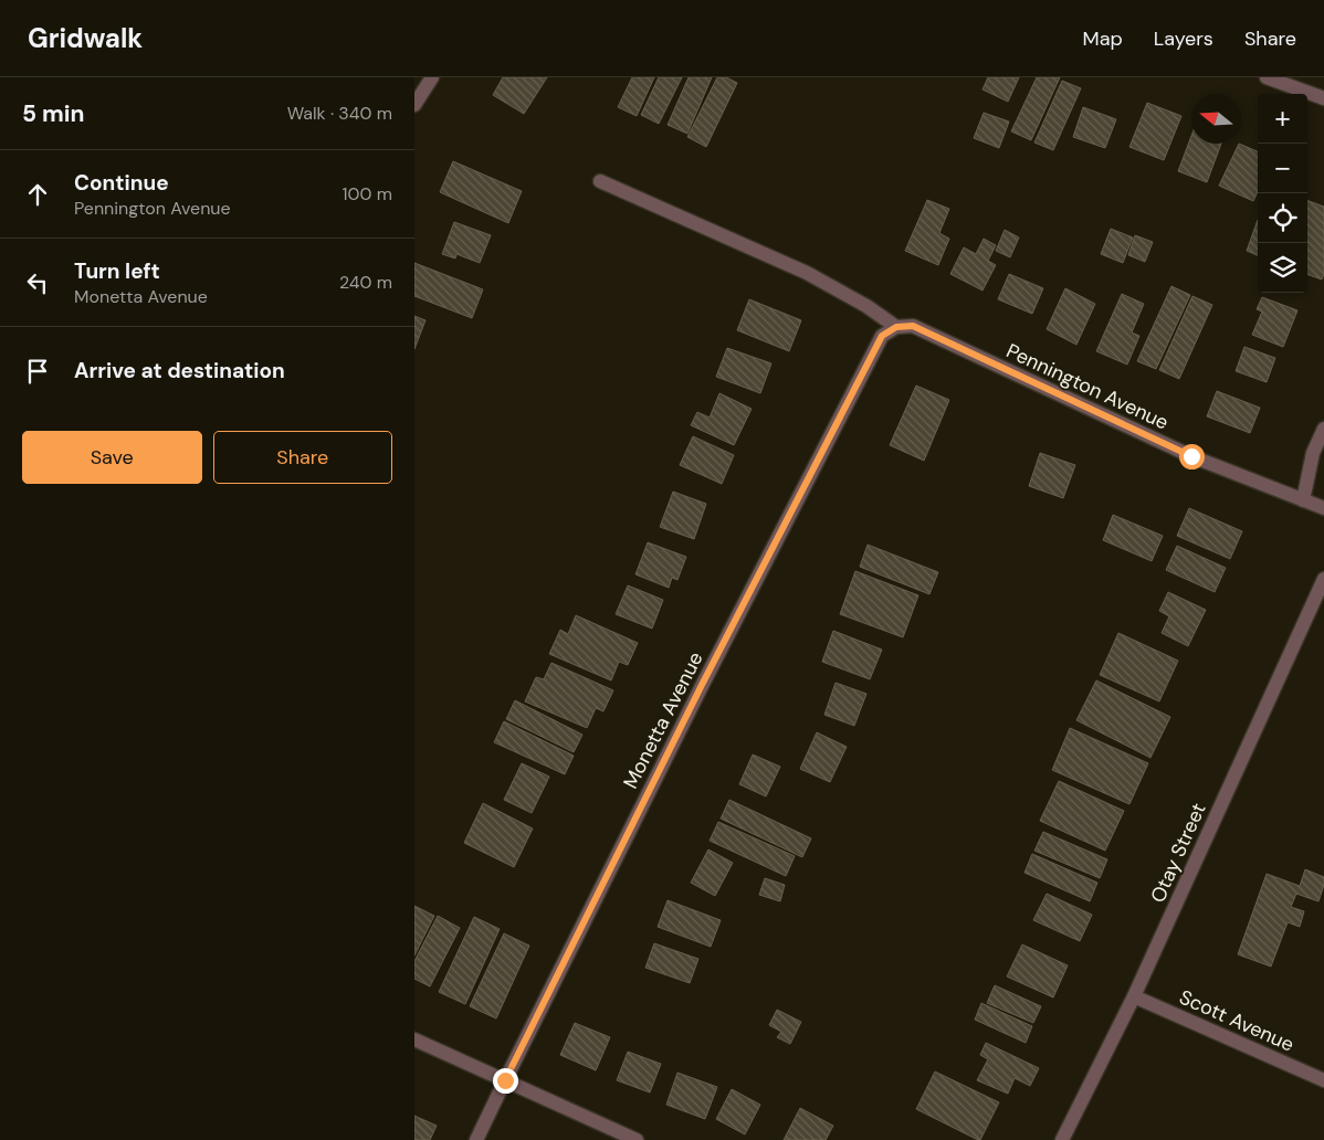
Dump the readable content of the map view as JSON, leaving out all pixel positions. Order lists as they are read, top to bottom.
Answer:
{
  "streets": {
    "street": [
      "Pennington Avenue",
      "Monetta Avenue",
      "Otay Street",
      "Scott Avenue"
    ]
  },
  "crossings": [
    ["Pennington Avenue", "Monetta Avenue"],
    ["Otay Street", "Scott Avenue"]
  ],
  "north": "left",
  "page": {
    "header": "Gridwalk",
    "nav": ["Map", "Layers", "Share"],
    "heading": ["5 min", "Walk · 340 m"],
    "map_buttons": ["+", "−"],
    "list": [
      ["Continue", "Pennington Avenue", "100 m"],
      ["Turn left", "Monetta Avenue", "240 m"],
      "Arrive at destination"
    ],
    "buttons": ["Save", "Share"]
  }
}
